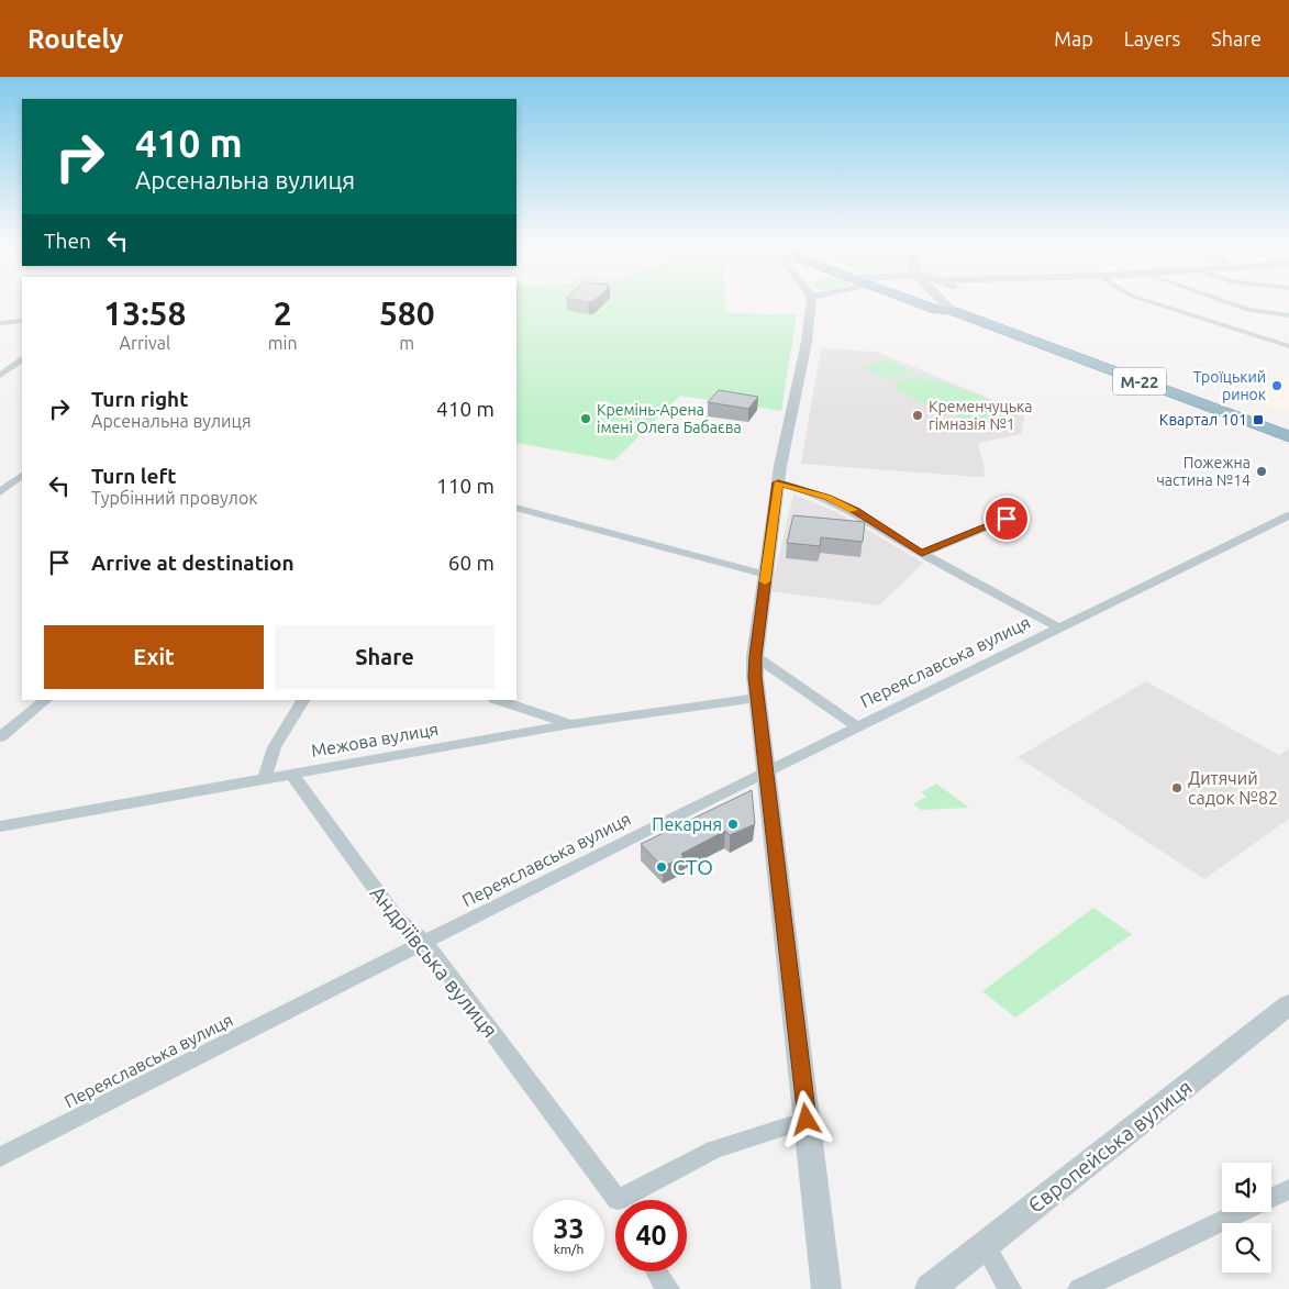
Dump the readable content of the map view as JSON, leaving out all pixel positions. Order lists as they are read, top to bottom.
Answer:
{
  "streets": {
    "highway": ["М-22"],
    "street": [
      "Переяславська вулиця",
      "Межова вулиця",
      "Андріївська вулиця",
      "Європейська вулиця"
    ]
  },
  "crossings": [
    ["Переяславська вулиця", "Андріївська вулиця"],
    ["Межова вулиця", "Андріївська вулиця"]
  ],
  "places": {
    "other": [
      "Троїцький ринок",
      "Кременчуцька гімназія №1",
      "Кремінь-Арена імені Олега Бабаєва",
      "Пожежна частина №14",
      "Дитячий садок №82",
      "Пекарня",
      "СТО"
    ],
    "transit": ["Квартал 101"]
  },
  "page": {
    "header": "Routely",
    "nav": ["Map", "Layers", "Share"],
    "turn": ["410 m", "Арсенальна вулиця"],
    "then": "Then",
    "eta": [
      "13:58",
      "Arrival",
      "2",
      "min",
      "580",
      "m"
    ],
    "list": [
      {
        "name": "Turn right",
        "note": "Арсенальна вулиця",
        "value": "410 m"
      },
      {
        "name": "Turn left",
        "note": "Турбінний провулок",
        "value": "110 m"
      },
      {
        "name": "Arrive at destination",
        "value": "60 m"
      }
    ],
    "buttons": ["Exit", "Share"],
    "speed": "33 km/h",
    "limit": "40"
  }
}
